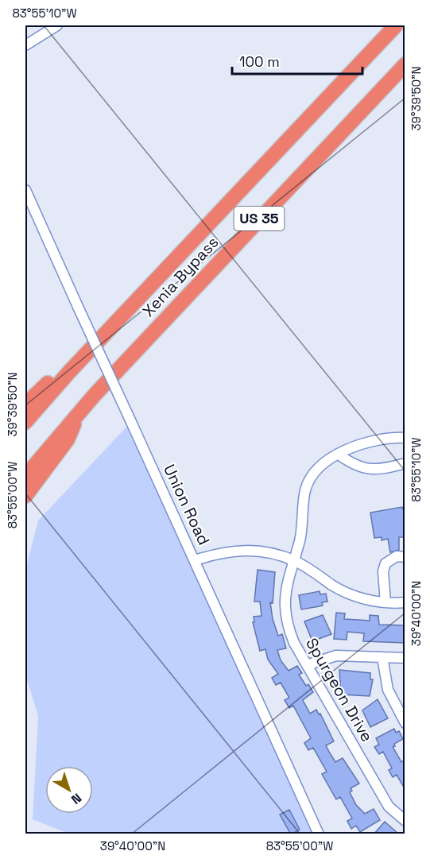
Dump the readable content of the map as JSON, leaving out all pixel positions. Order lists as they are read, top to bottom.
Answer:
{
  "streets": {
    "highway": ["US 35", "Xenia Bypass"],
    "street": ["Union Road", "Spurgeon Drive"]
  },
  "scale_bar": "100 m",
  "north": "bottom right",
  "coordinates": [
    "83°55'10\"W",
    "39°39'50\"N",
    "83°55'00\"W",
    "39°40'00\"N"
  ]
}
